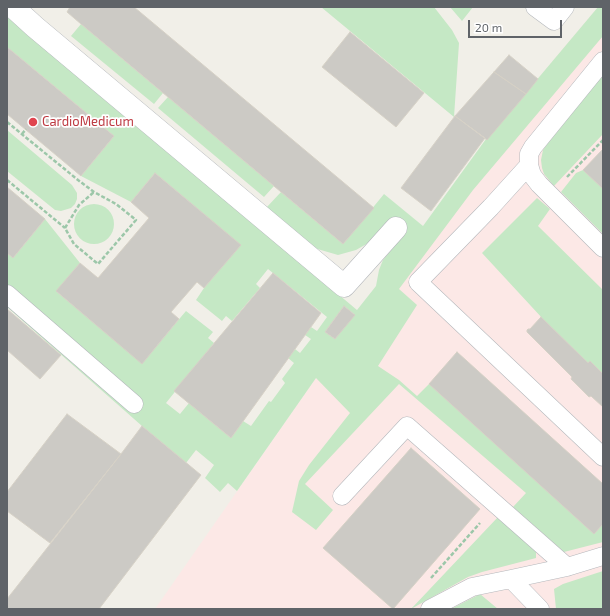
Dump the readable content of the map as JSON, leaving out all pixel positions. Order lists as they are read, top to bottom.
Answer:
{
  "places": ["CardioMedicum"],
  "scale_bar": "20 m"
}
